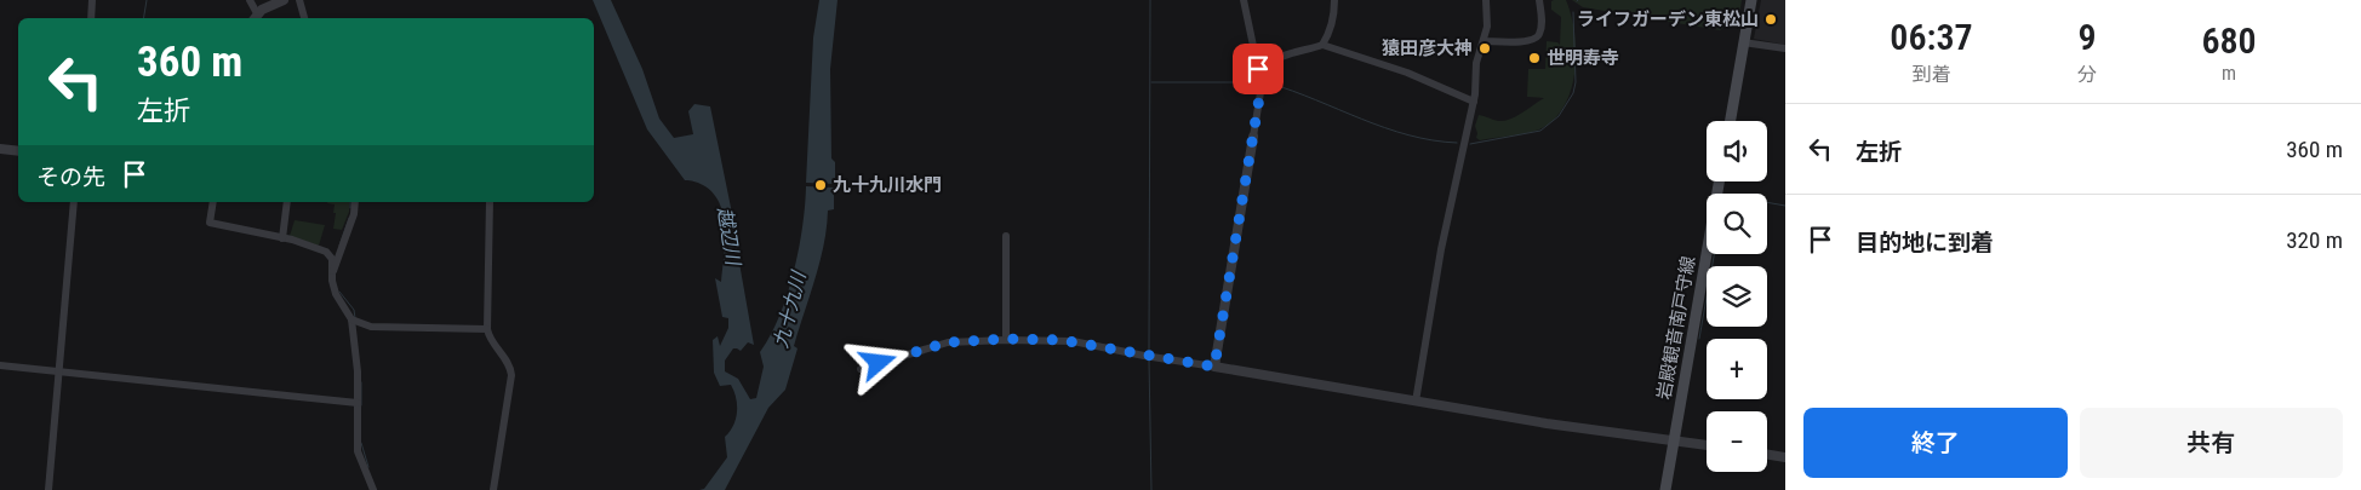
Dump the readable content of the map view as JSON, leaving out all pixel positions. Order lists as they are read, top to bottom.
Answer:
{
  "streets": {
    "main road": ["岩殿観音南戸守線"]
  },
  "water": ["越辺川", "九十九川"],
  "places": [
    "ライフガーデン東松山",
    "猿田彦大神",
    "世明寿寺",
    "九十九川水門"
  ],
  "page": {
    "eta": [
      "06:37",
      "到着",
      "9",
      "分",
      "680",
      "m"
    ],
    "turn": ["360 m", "左折"],
    "list": [
      {
        "name": "左折",
        "value": "360 m"
      },
      {
        "name": "目的地に到着",
        "value": "320 m"
      }
    ],
    "map_buttons": ["+", "−"],
    "then": "その先",
    "buttons": ["終了", "共有"]
  }
}
